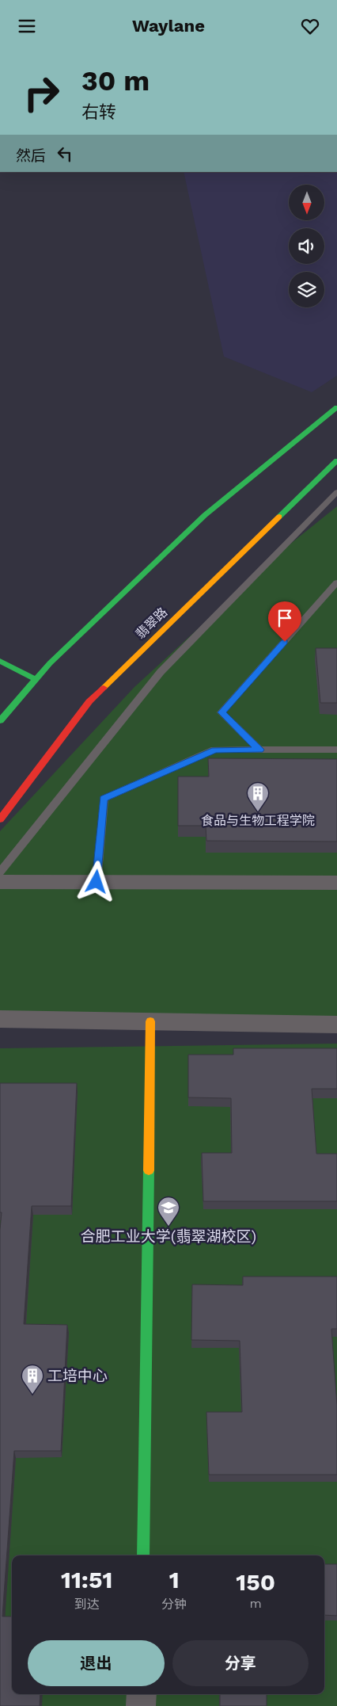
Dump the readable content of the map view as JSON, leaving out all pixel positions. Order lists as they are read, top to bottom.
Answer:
{
  "streets": {
    "main road": ["翡翠路"]
  },
  "places": {
    "building": ["食品与生物工程学院", "工培中心"],
    "school or university": ["合肥工业大学(翡翠湖校区)"]
  },
  "north": "bottom",
  "page": {
    "header": "Waylane",
    "turn": ["30 m", "右转"],
    "then": "然后",
    "eta": [
      "11:51",
      "到达",
      "1",
      "分钟",
      "150",
      "m"
    ],
    "buttons": ["退出", "分享"]
  }
}
